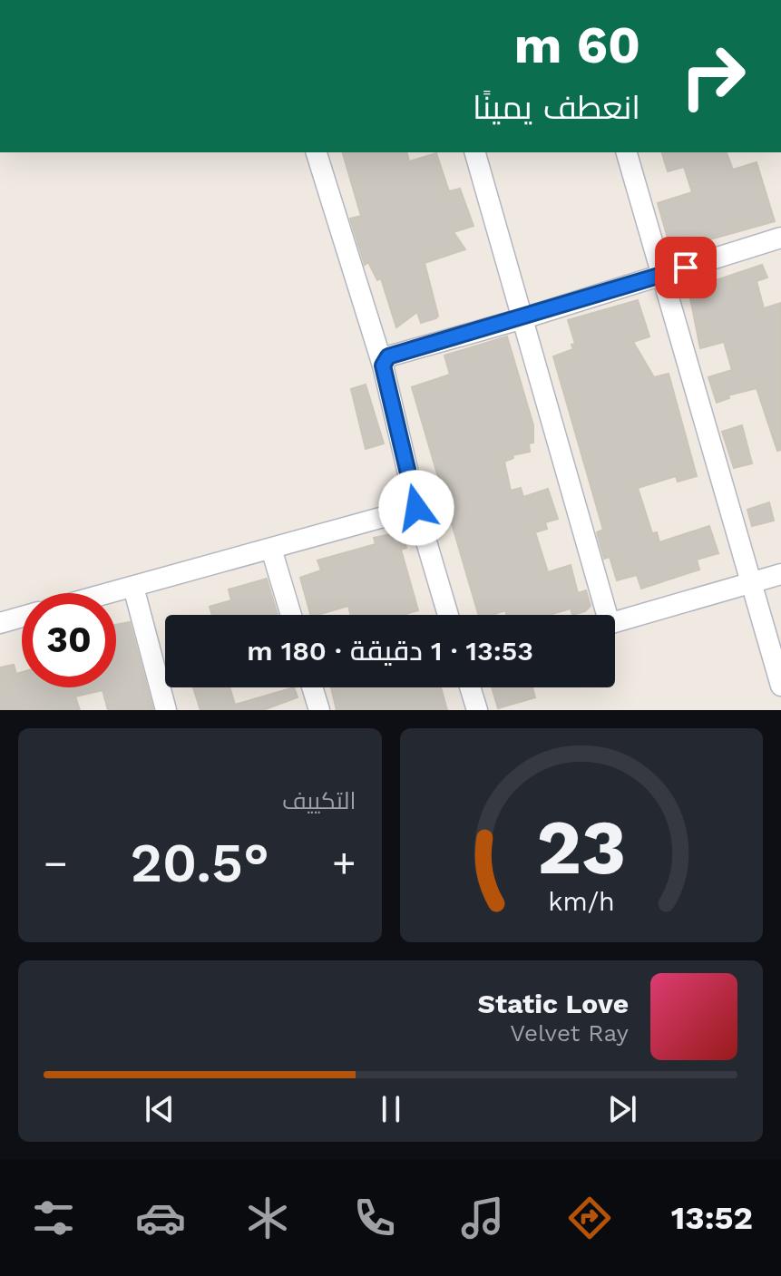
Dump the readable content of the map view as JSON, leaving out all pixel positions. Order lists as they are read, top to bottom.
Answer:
{
  "page": {
    "turn": ["60 m", "انعطف يمينًا"],
    "limit": "30",
    "trip": "13:53 · 1 دقيقة · 180 m",
    "tile": "التكييف",
    "heat": ["−", "20.5°", "+"],
    "song": ["Static Love", "Velvet Ray"],
    "tabs": "13:52",
    "gauge": ["23", "km/h"]
  }
}
